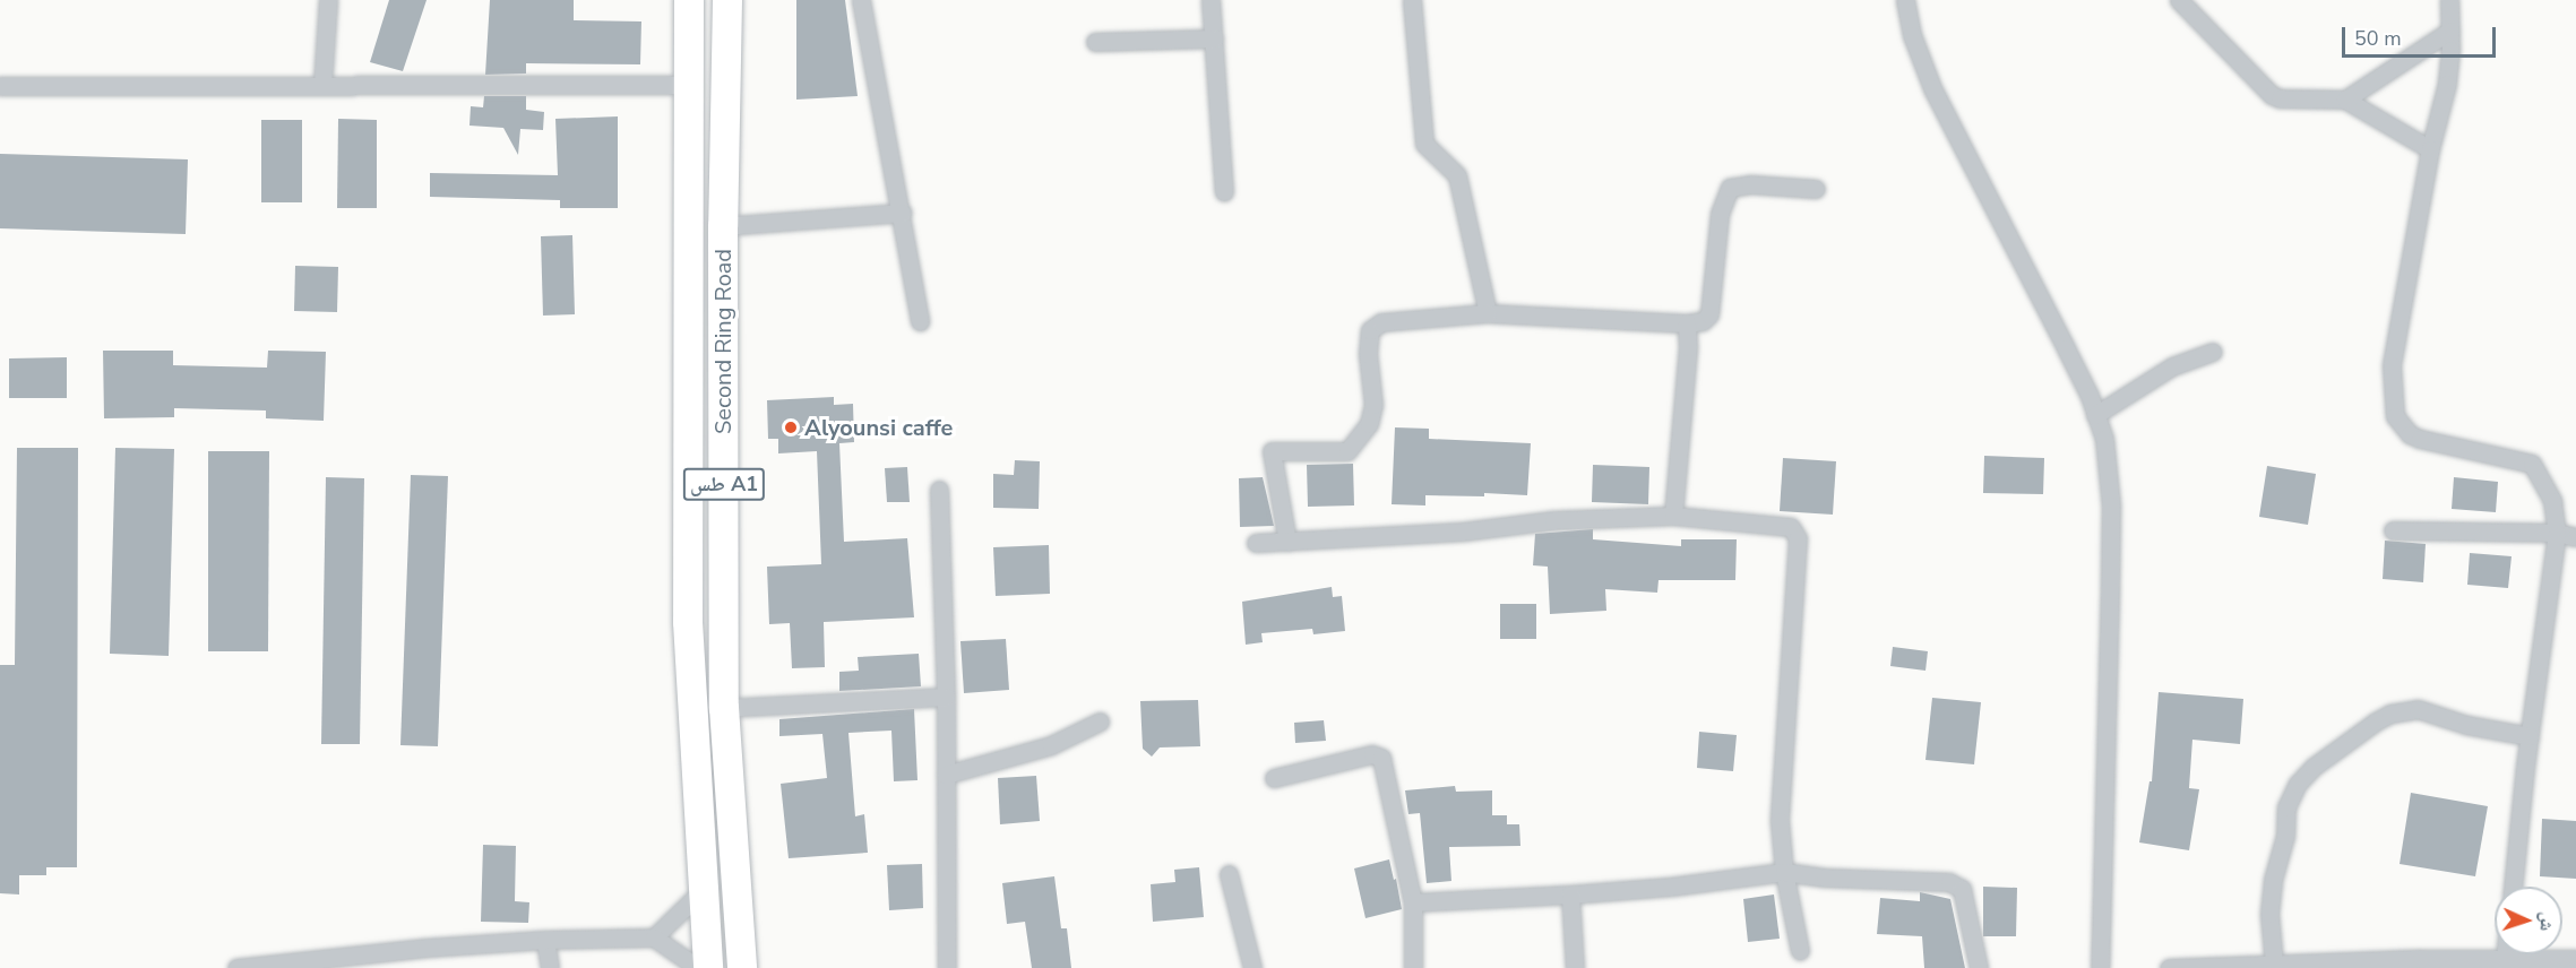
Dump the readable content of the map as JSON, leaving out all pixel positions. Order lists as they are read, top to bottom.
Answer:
{
  "streets": {
    "highway": ["Second Ring Road", "طس A1"]
  },
  "places": ["Alyounsi caffe"],
  "scale_bar": "50 m",
  "north": "right"
}
